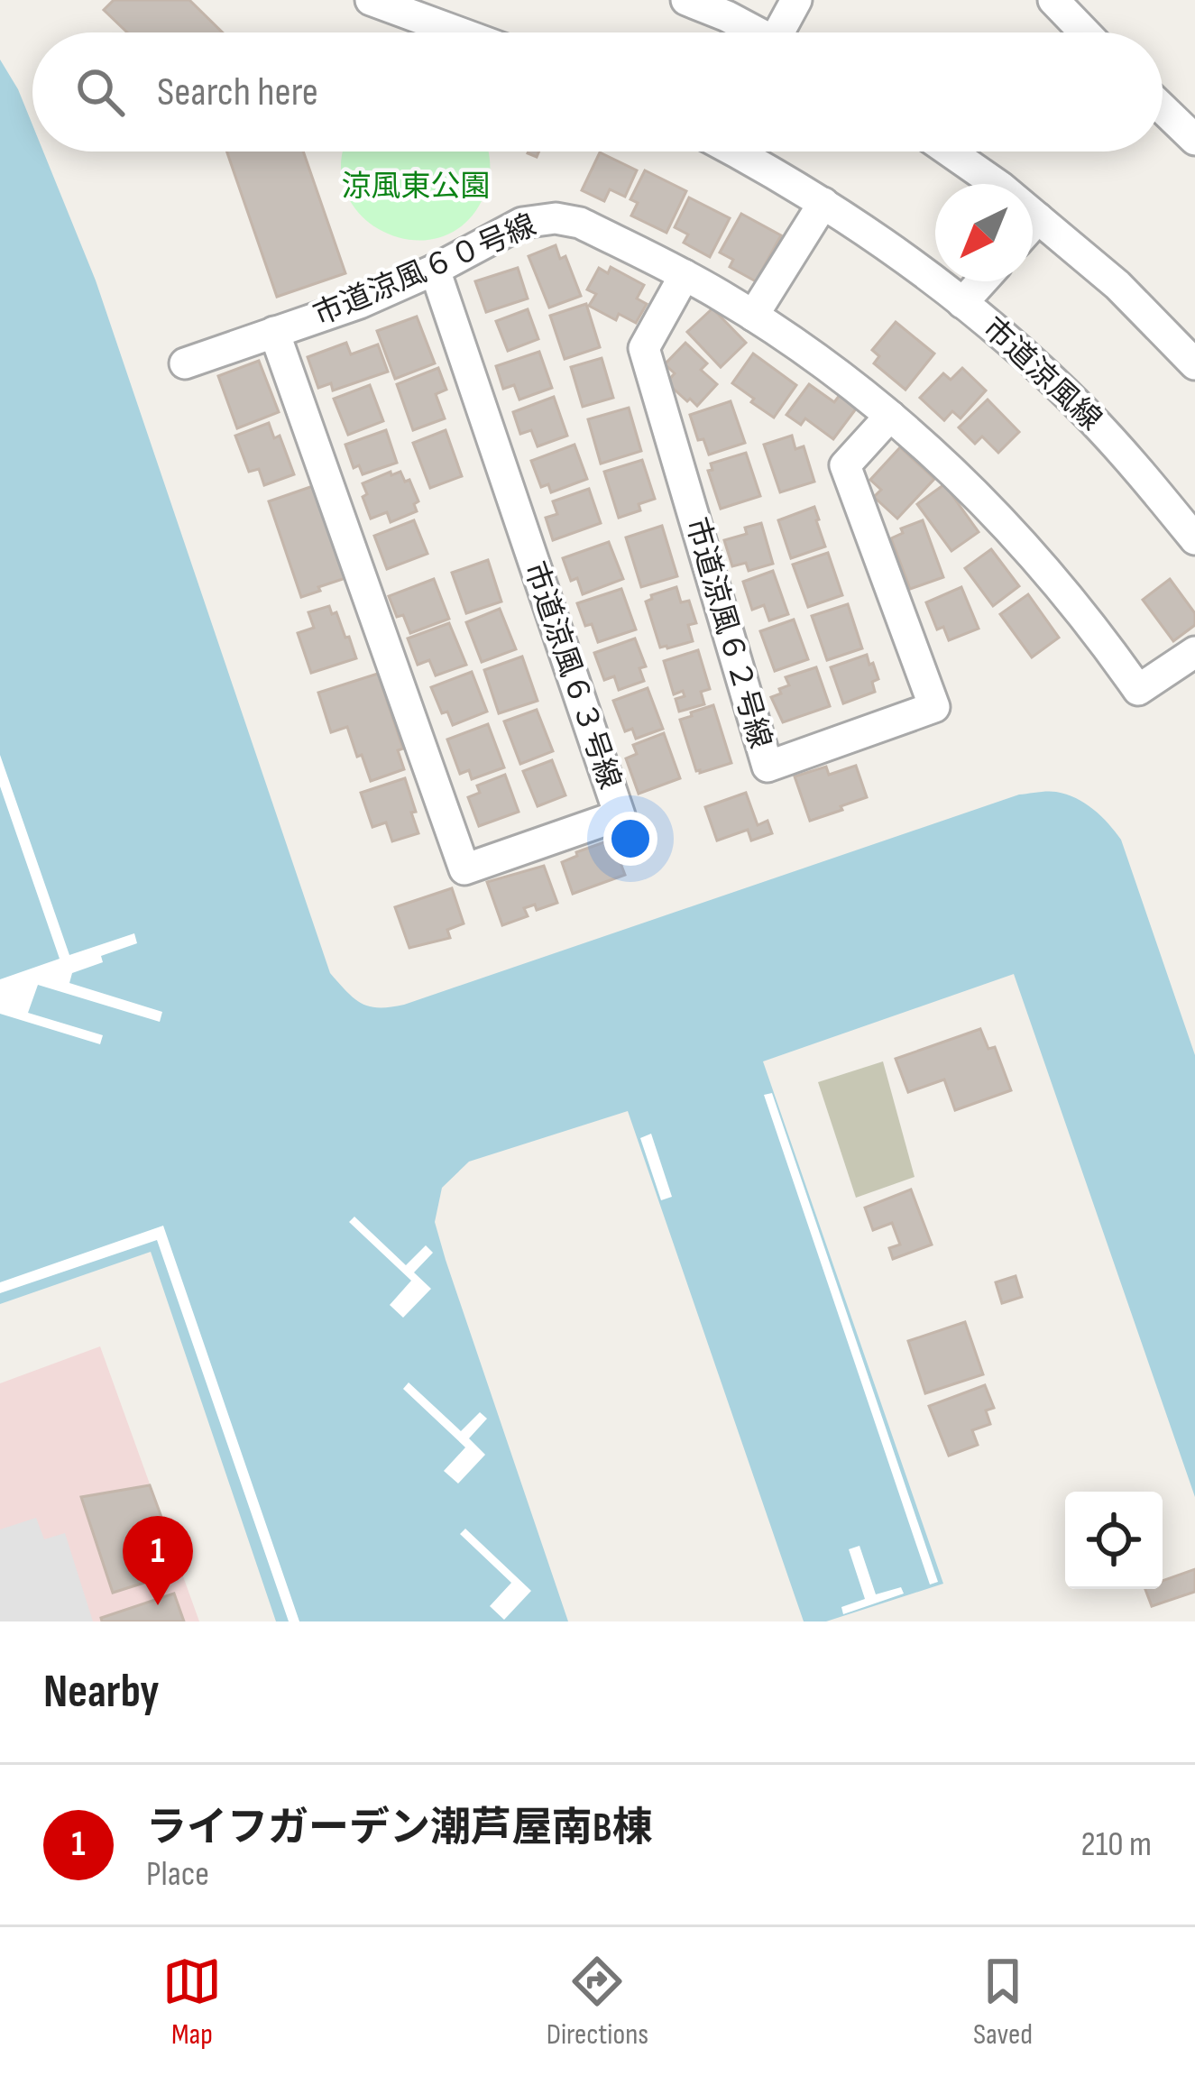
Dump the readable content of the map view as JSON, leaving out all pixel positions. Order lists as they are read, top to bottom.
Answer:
{
  "streets": {
    "street": [
      "市道涼風６０号線",
      "市道涼風線",
      "市道涼風６２号線",
      "市道涼風６３号線"
    ]
  },
  "crossings": [
    ["市道涼風６０号線", "市道涼風６２号線"],
    ["市道涼風６０号線", "市道涼風６３号線"]
  ],
  "parks": ["涼風東公園"],
  "north": "bottom left",
  "page": {
    "search": "Search here",
    "pins": "1",
    "heading": "Nearby",
    "list": [
      {
        "mark": "1",
        "name": "ライフガーデン潮芦屋南B棟",
        "note": "Place",
        "value": "210 m"
      }
    ],
    "nav": ["Map", "Directions", "Saved"]
  }
}
